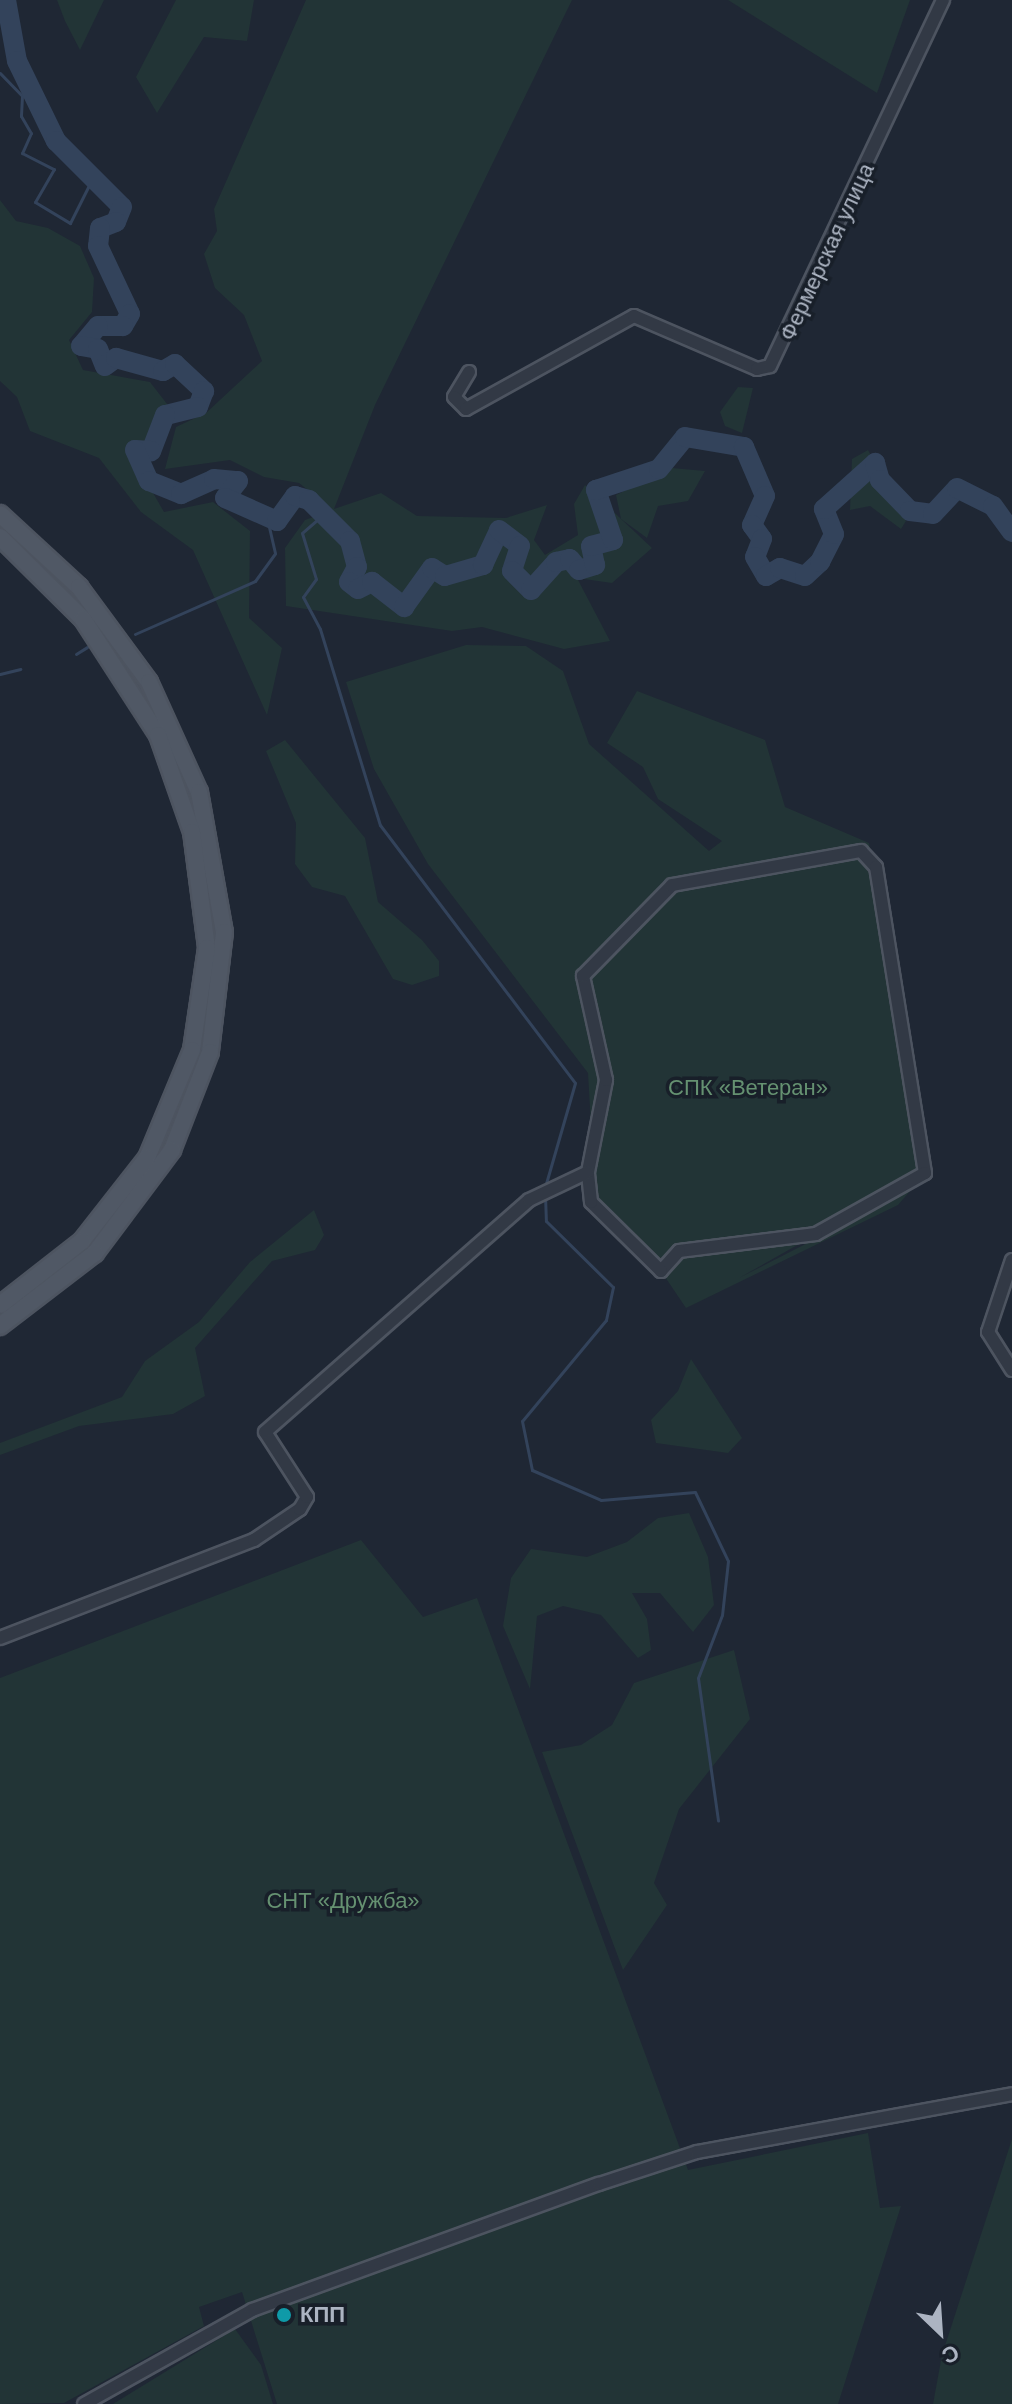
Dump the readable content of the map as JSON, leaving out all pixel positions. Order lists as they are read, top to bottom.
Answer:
{
  "streets": {
    "street": ["Фермерская улица"]
  },
  "parks": ["СПК «Ветеран»", "СНТ «Дружба»"],
  "places": ["КПП"],
  "north": "bottom right"
}
